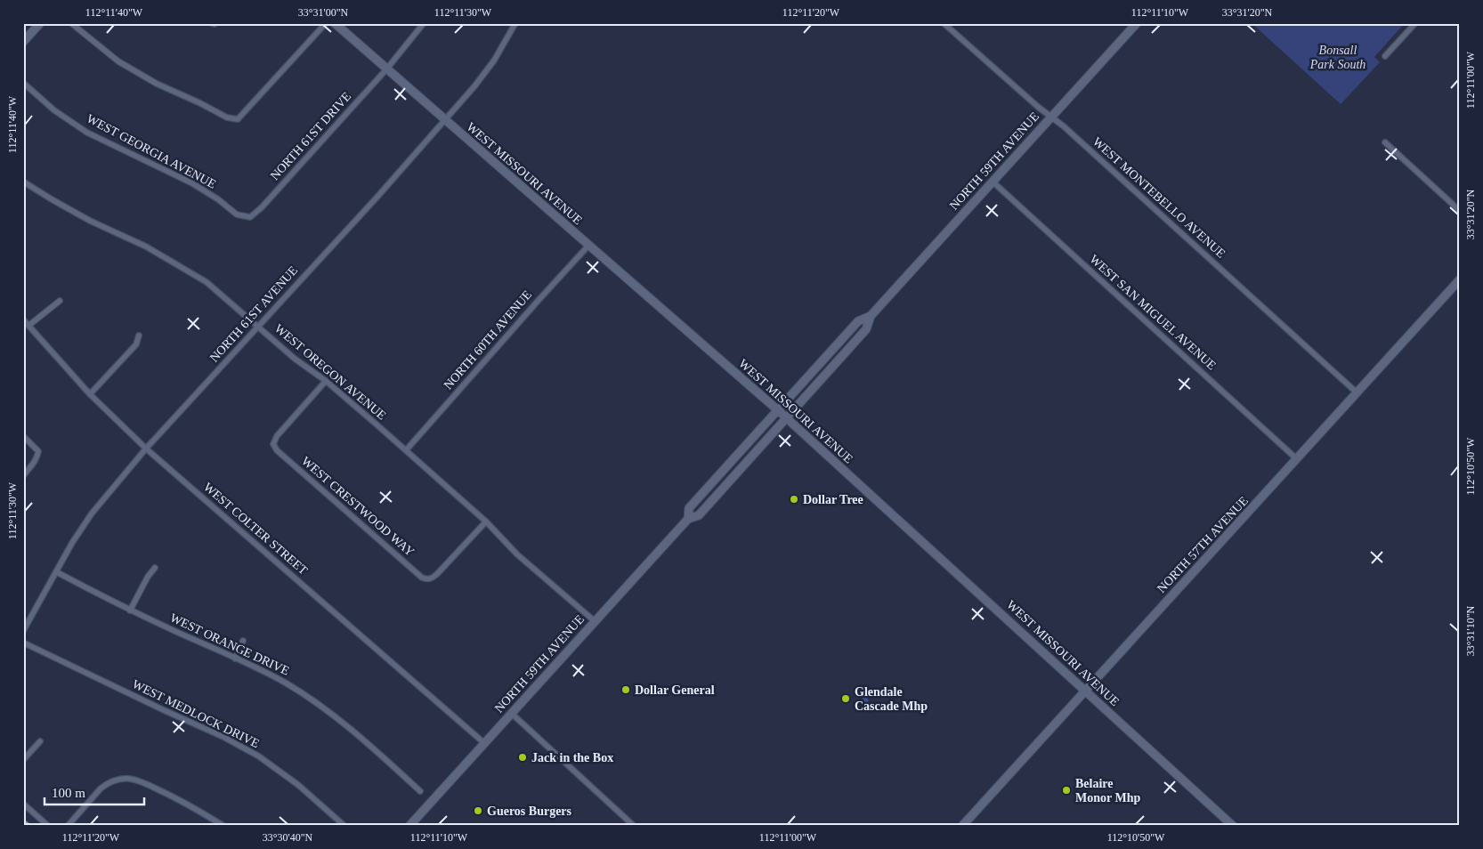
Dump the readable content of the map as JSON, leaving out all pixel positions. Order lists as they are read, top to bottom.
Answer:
{
  "streets": {
    "street": [
      "NORTH 61ST DRIVE",
      "WEST GEORGIA AVENUE",
      "NORTH 59TH AVENUE",
      "WEST MISSOURI AVENUE",
      "WEST MONTEBELLO AVENUE",
      "WEST SAN MIGUEL AVENUE",
      "NORTH 61ST AVENUE",
      "NORTH 60TH AVENUE",
      "WEST OREGON AVENUE",
      "WEST CRESTWOOD WAY",
      "WEST COLTER STREET",
      "NORTH 57TH AVENUE",
      "WEST ORANGE DRIVE",
      "WEST MEDLOCK DRIVE"
    ]
  },
  "crossings": [
    ["NORTH 61ST DRIVE", "WEST GEORGIA AVENUE"],
    ["NORTH 61ST DRIVE", "WEST MISSOURI AVENUE"],
    ["NORTH 59TH AVENUE", "WEST MISSOURI AVENUE"],
    ["NORTH 59TH AVENUE", "WEST MONTEBELLO AVENUE"],
    ["NORTH 59TH AVENUE", "WEST SAN MIGUEL AVENUE"],
    ["NORTH 59TH AVENUE", "WEST OREGON AVENUE"],
    ["NORTH 59TH AVENUE", "WEST COLTER STREET"],
    ["WEST MISSOURI AVENUE", "NORTH 61ST AVENUE"],
    ["WEST MISSOURI AVENUE", "NORTH 60TH AVENUE"],
    ["WEST MISSOURI AVENUE", "NORTH 57TH AVENUE"],
    ["WEST MONTEBELLO AVENUE", "NORTH 57TH AVENUE"],
    ["WEST SAN MIGUEL AVENUE", "NORTH 57TH AVENUE"],
    ["NORTH 61ST AVENUE", "WEST OREGON AVENUE"],
    ["NORTH 61ST AVENUE", "WEST COLTER STREET"],
    ["NORTH 61ST AVENUE", "WEST ORANGE DRIVE"],
    ["NORTH 60TH AVENUE", "WEST OREGON AVENUE"],
    ["WEST OREGON AVENUE", "WEST CRESTWOOD WAY"]
  ],
  "parks": ["Bonsall Park South"],
  "places": [
    "Dollar Tree",
    "Dollar General",
    "Glendale Cascade Mhp",
    "Jack in the Box",
    "Belaire Monor Mhp",
    "Gueros Burgers"
  ],
  "scale_bar": "100 m",
  "coordinates": [
    "112°11'40\"W",
    "33°31'00\"N",
    "112°11'30\"W",
    "112°11'20\"W",
    "112°11'10\"W",
    "33°31'20\"N",
    "112°11'00\"W",
    "112°10'50\"W",
    "33°31'10\"N",
    "33°30'40\"N"
  ]
}
